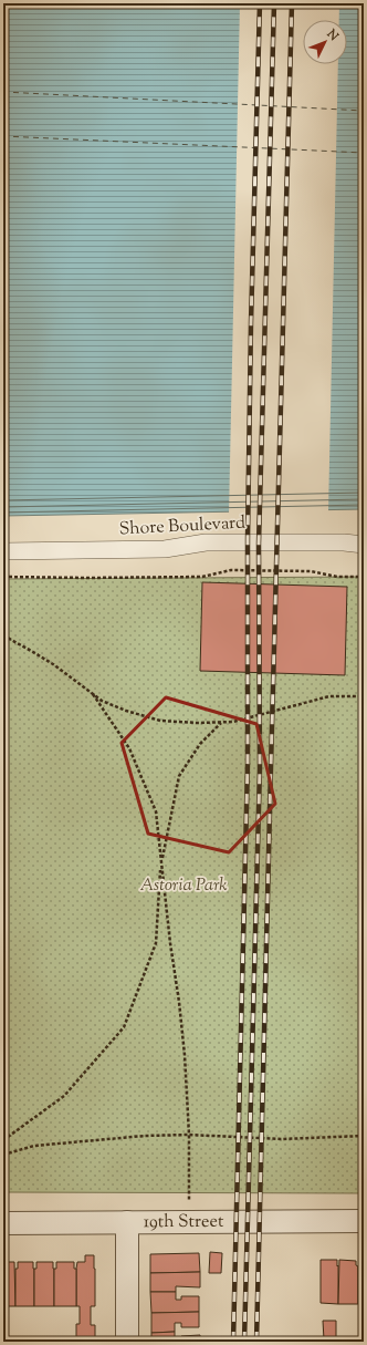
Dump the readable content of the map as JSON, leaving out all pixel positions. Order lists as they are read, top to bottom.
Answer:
{
  "streets": {
    "street": ["Shore Boulevard", "19th Street"]
  },
  "parks": ["Astoria Park"],
  "north": "top right"
}
